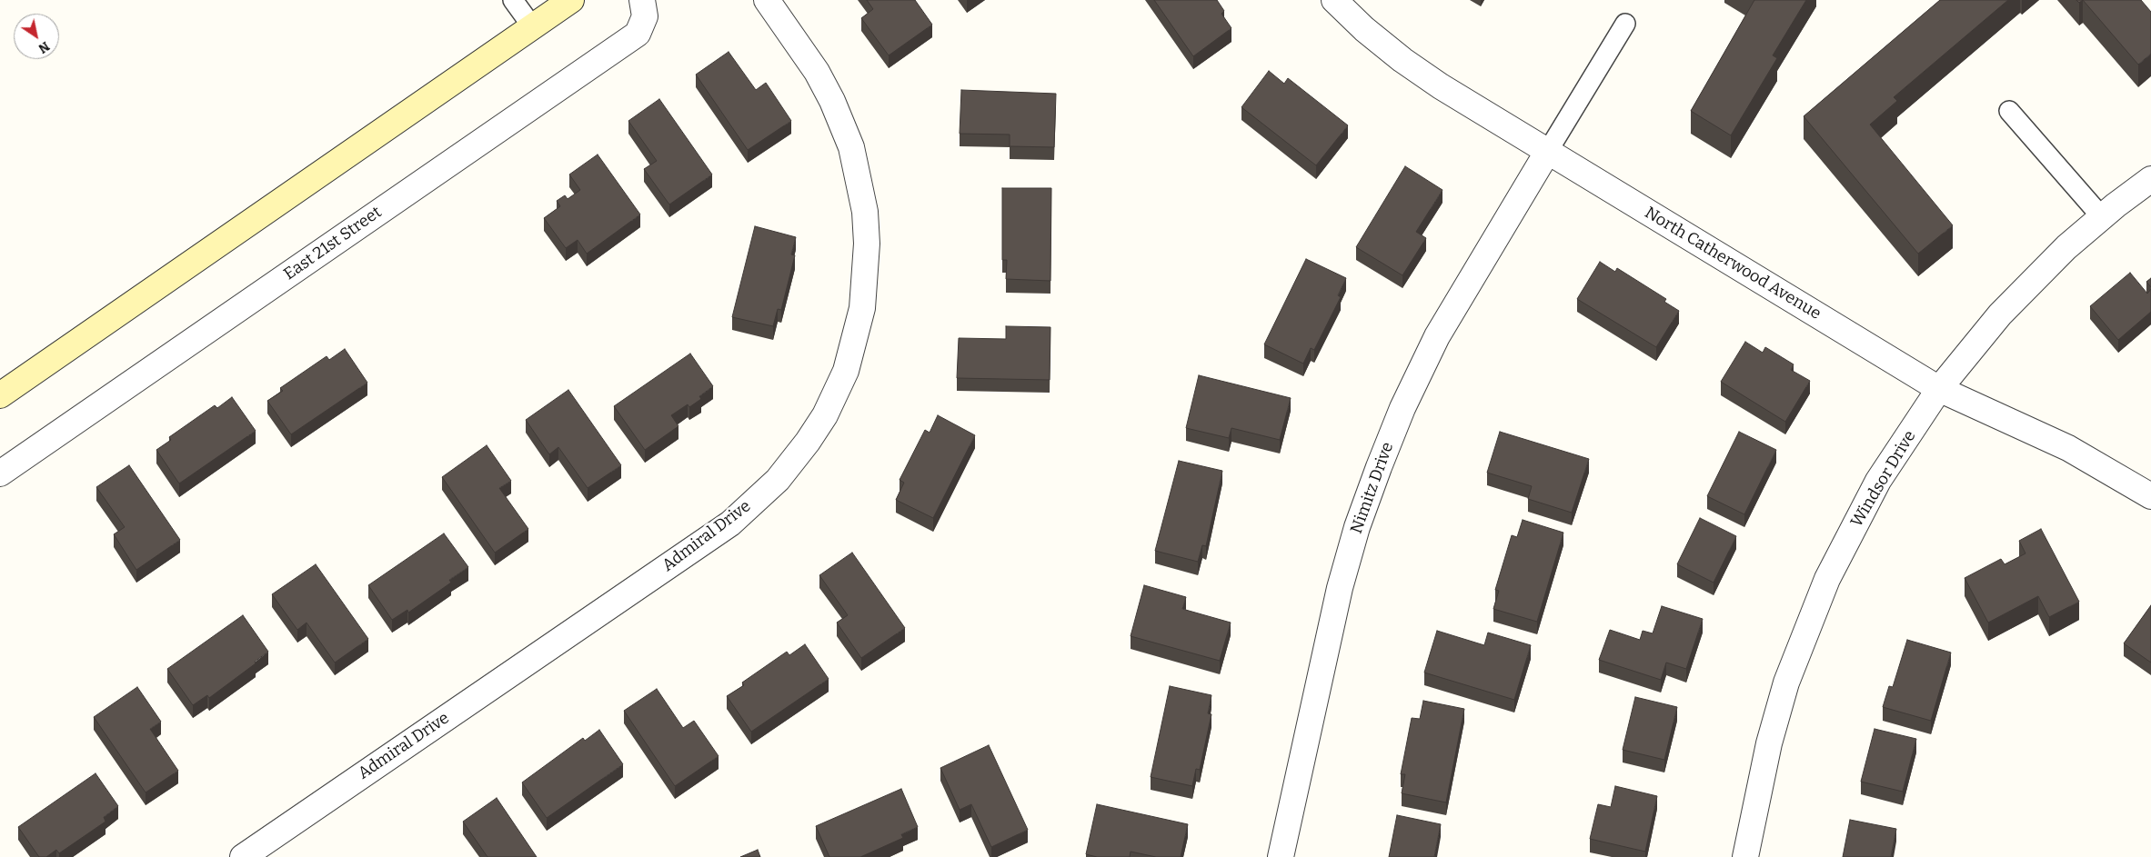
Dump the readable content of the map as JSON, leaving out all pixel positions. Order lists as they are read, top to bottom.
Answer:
{
  "streets": {
    "street": [
      "East 21st Street",
      "North Catherwood Avenue",
      "Windsor Drive",
      "Nimitz Drive",
      "Admiral Drive"
    ]
  },
  "crossings": [
    ["North Catherwood Avenue", "Windsor Drive"],
    ["North Catherwood Avenue", "Nimitz Drive"]
  ],
  "north": "bottom right"
}
